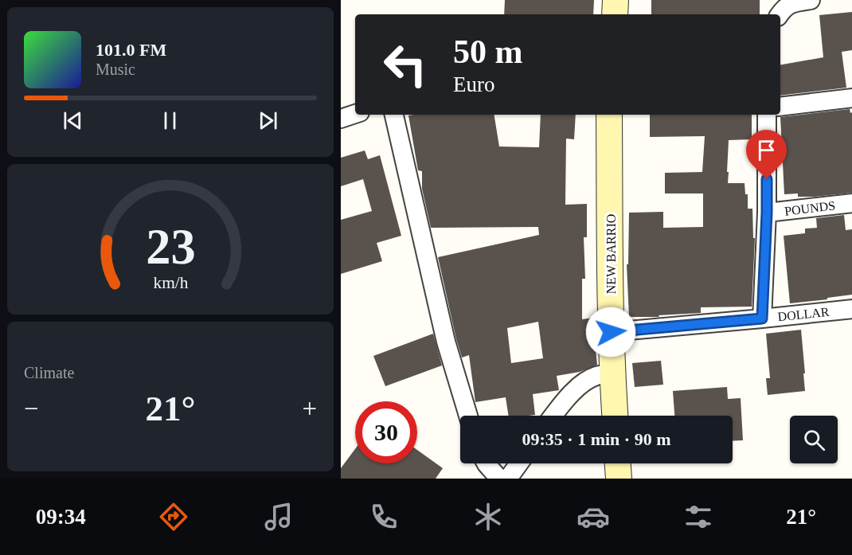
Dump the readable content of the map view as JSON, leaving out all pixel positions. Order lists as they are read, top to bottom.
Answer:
{
  "streets": {
    "main road": ["NEW BARRIO"],
    "street": ["POUNDS", "DOLLAR"]
  },
  "crossings": [
    ["NEW BARRIO", "DOLLAR"]
  ],
  "page": {
    "turn": ["50 m", "Euro"],
    "song": ["101.0 FM", "Music"],
    "tile": "Climate",
    "heat": ["−", "21°", "+"],
    "limit": "30",
    "trip": "09:35 · 1 min · 90 m",
    "tabs": ["09:34", "21°"],
    "gauge": ["23", "km/h"]
  }
}
